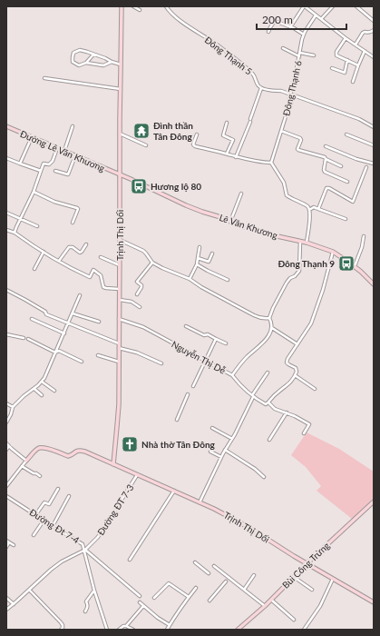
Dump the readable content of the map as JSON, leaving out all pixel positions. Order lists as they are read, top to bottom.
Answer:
{
  "streets": {
    "street": [
      "Đông Thạnh 5",
      "Đông Thạnh 6",
      "Đường Lê Văn Khương",
      "Lê Văn Khương",
      "Trịnh Thị Dối",
      "Nguyễn Thị Dễ",
      "Đường ĐT 7-3",
      "Đường Đt 7-4",
      "Bùi Công Trừng"
    ]
  },
  "crossings": [
    ["Đường Lê Văn Khương", "Lê Văn Khương"],
    ["Đường Lê Văn Khương", "Trịnh Thị Dối"],
    ["Lê Văn Khương", "Trịnh Thị Dối"],
    ["Trịnh Thị Dối", "Nguyễn Thị Dễ"],
    ["Trịnh Thị Dối", "Đường ĐT 7-3"],
    ["Trịnh Thị Dối", "Bùi Công Trừng"],
    ["Đường ĐT 7-3", "Đường Đt 7-4"]
  ],
  "places": {
    "temple": ["Đình thần Tân Đông"],
    "bus stop": ["Hương lộ 80", "Đông Thạnh 9"],
    "church": ["Nhà thờ Tân Đông"]
  },
  "scale_bar": "200 m"
}
